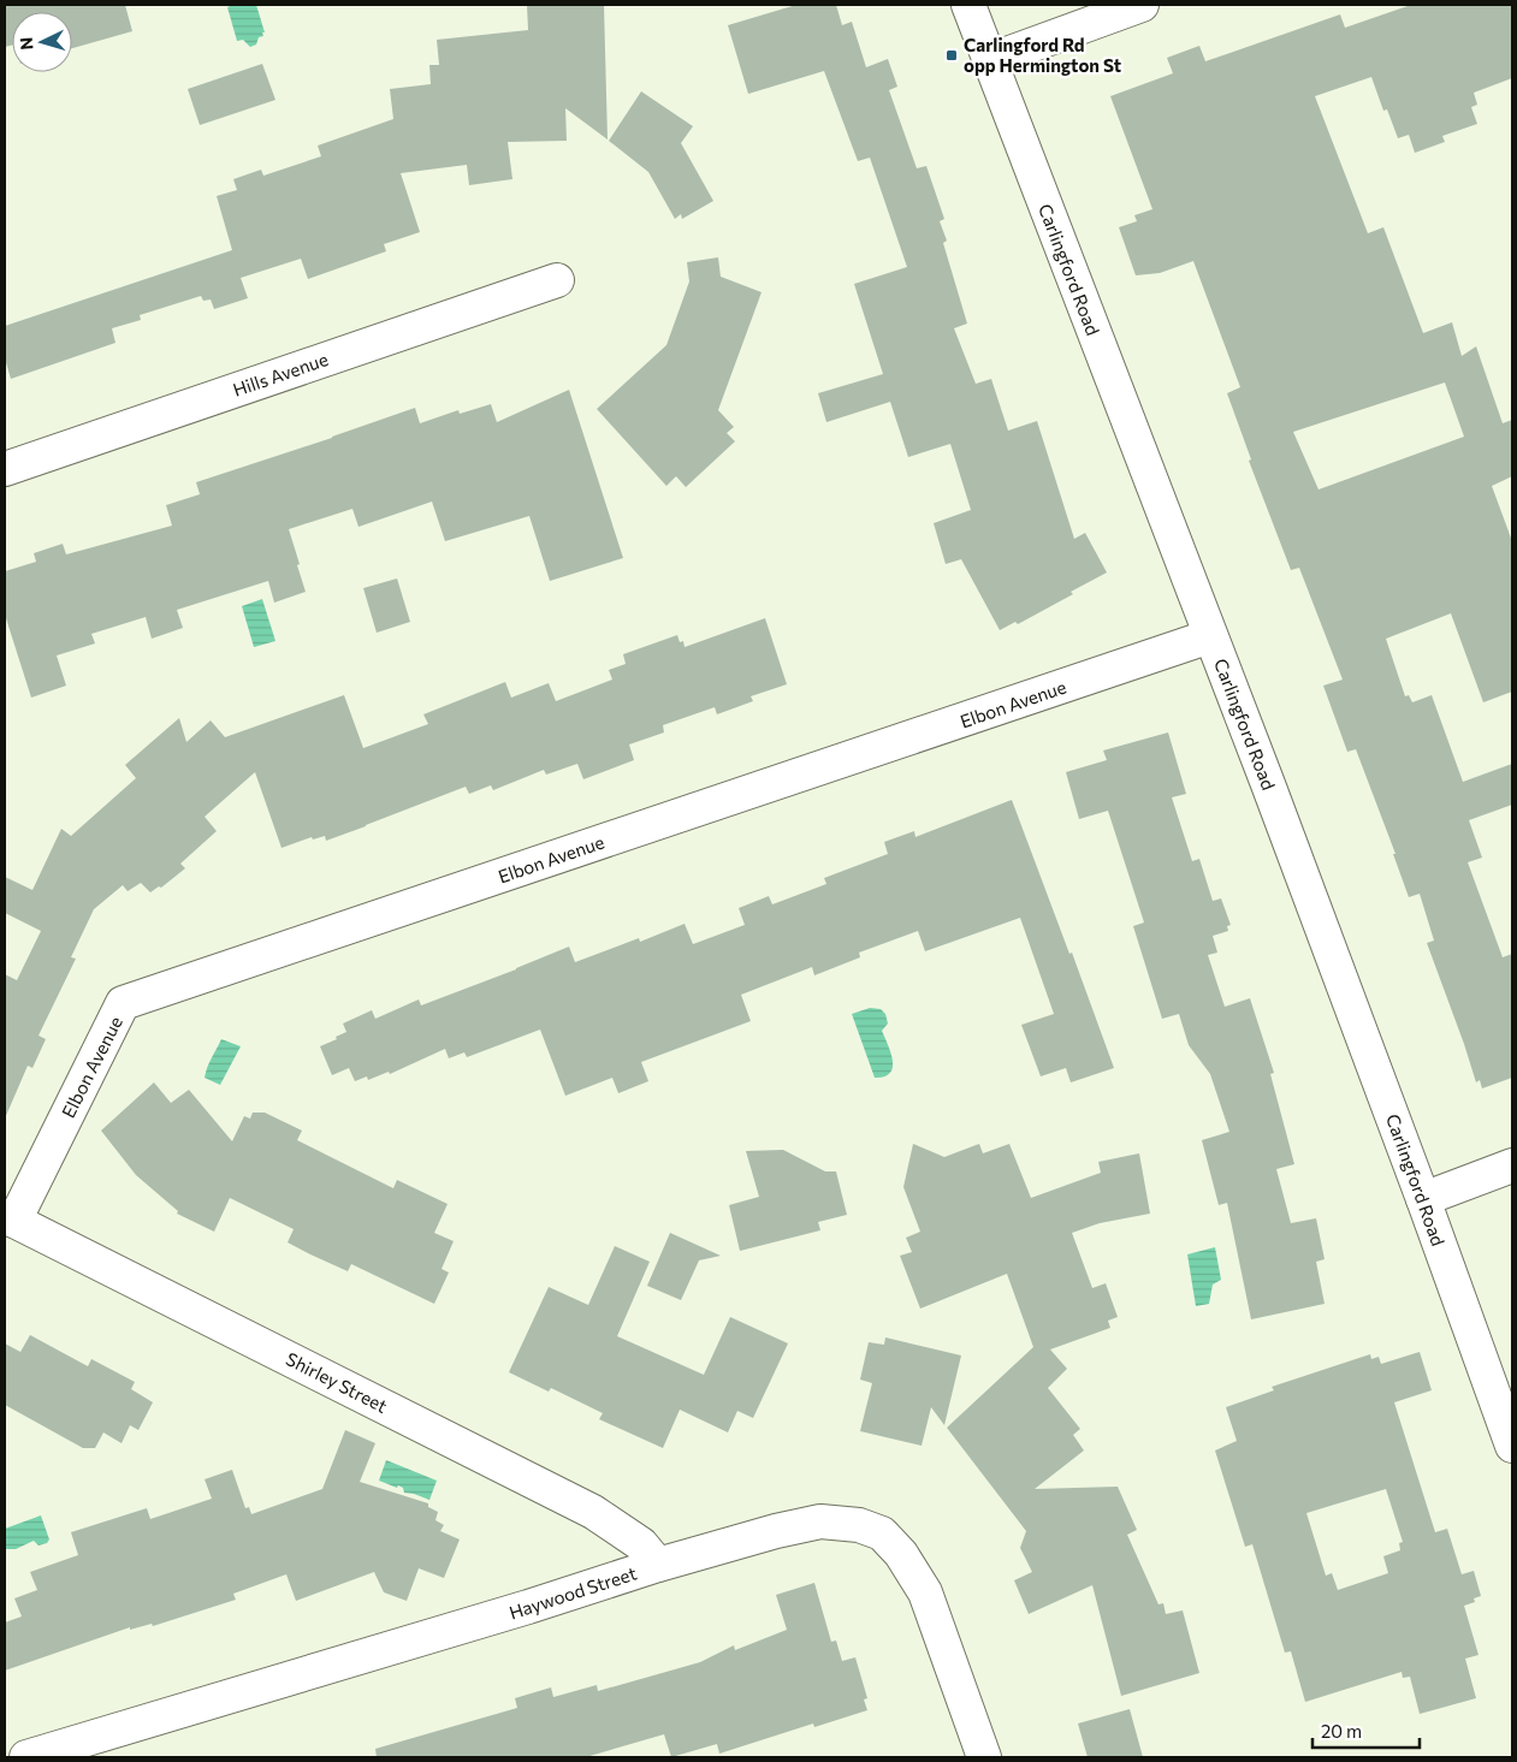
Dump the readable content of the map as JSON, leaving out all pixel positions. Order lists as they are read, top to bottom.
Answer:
{
  "streets": {
    "street": [
      "Carlingford Road",
      "Hills Avenue",
      "Elbon Avenue",
      "Shirley Street",
      "Haywood Street"
    ]
  },
  "crossings": [
    ["Carlingford Road", "Elbon Avenue"],
    ["Elbon Avenue", "Shirley Street"],
    ["Shirley Street", "Haywood Street"]
  ],
  "places": {
    "transit": ["Carlingford Rd opp Hermington St"]
  },
  "scale_bar": "20 m",
  "north": "left"
}
